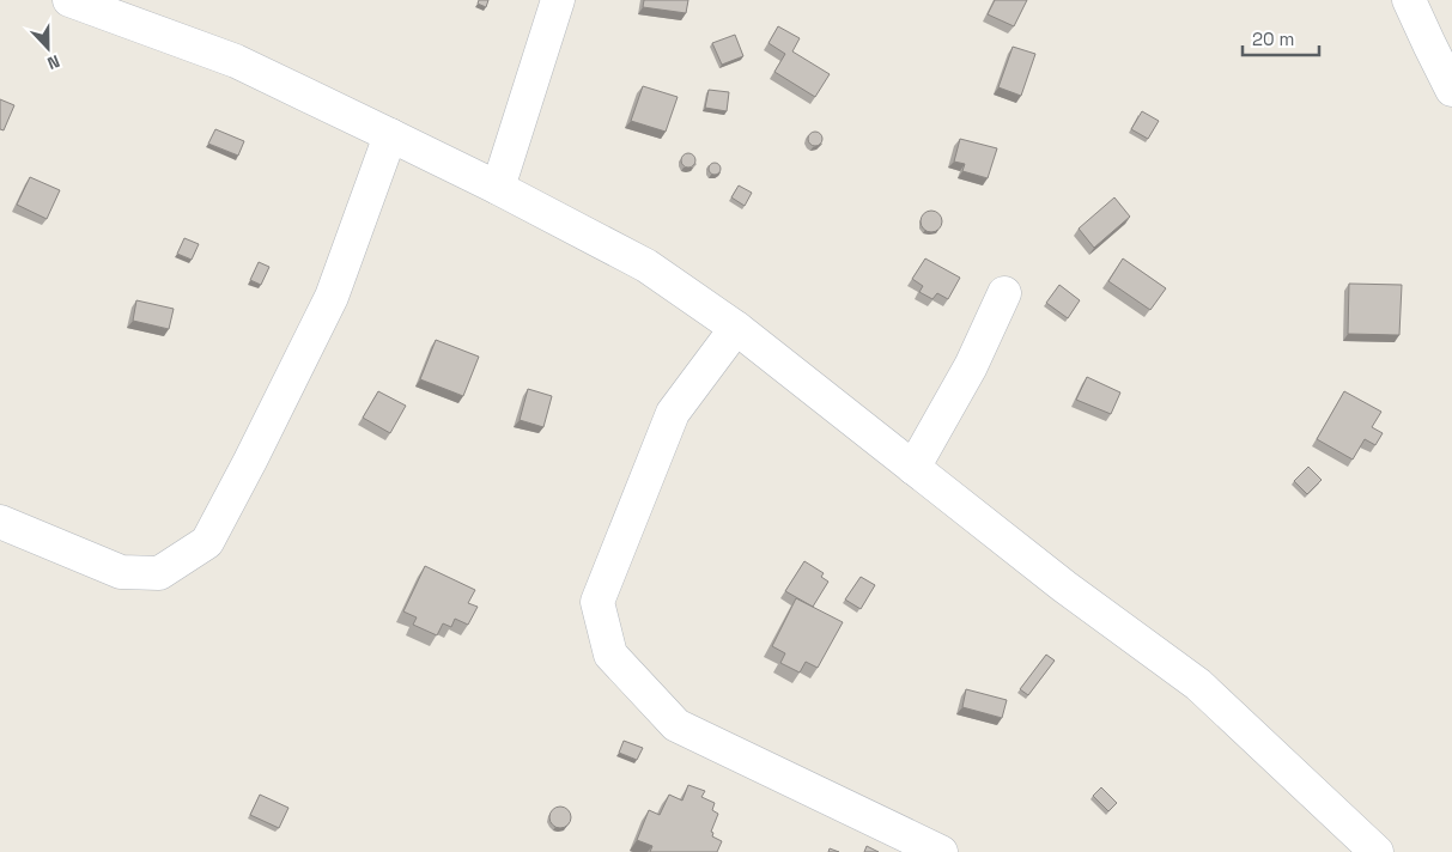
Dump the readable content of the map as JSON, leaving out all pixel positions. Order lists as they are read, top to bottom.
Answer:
{
  "scale_bar": "20 m",
  "north": "bottom"
}
